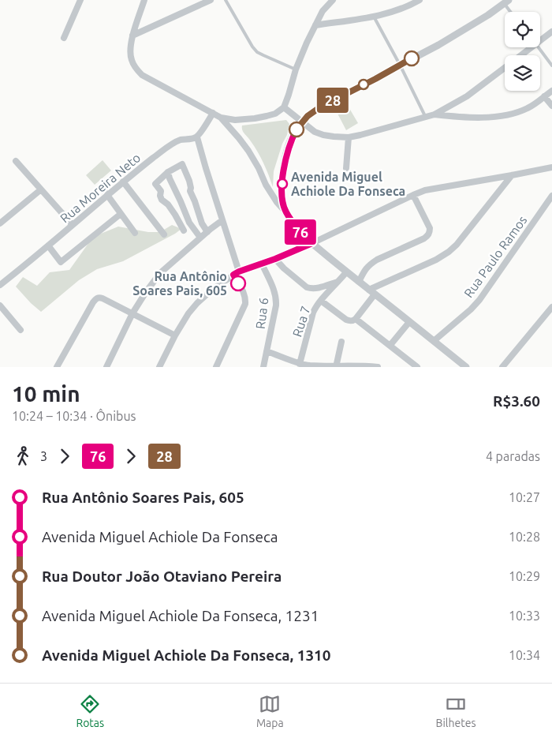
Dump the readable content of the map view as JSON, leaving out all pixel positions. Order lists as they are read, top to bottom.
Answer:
{
  "streets": {
    "street": [
      "Rua Moreira Neto",
      "Rua Paulo Ramos",
      "Rua 6",
      "Rua 7"
    ]
  },
  "places": ["Avenida Miguel Achiole Da Fonseca", "Rua Antônio Soares Pais, 605"],
  "lines": ["bus line 28", "bus line 76"],
  "page": {
    "on_map": ["76", "28"],
    "heading": ["10 min", "10:24 – 10:34 · Ônibus", "R$3.60"],
    "legs": [
      "3",
      "76",
      "28",
      "4 paradas"
    ],
    "list": [
      {
        "name": "Rua Antônio Soares Pais, 605",
        "value": "10:27"
      },
      {
        "name": "Avenida Miguel Achiole Da Fonseca",
        "value": "10:28"
      },
      {
        "name": "Rua Doutor João Otaviano Pereira",
        "value": "10:29"
      },
      {
        "name": "Avenida Miguel Achiole Da Fonseca, 1231",
        "value": "10:33"
      },
      {
        "name": "Avenida Miguel Achiole Da Fonseca, 1310",
        "value": "10:34"
      }
    ],
    "tabs": ["Rotas", "Mapa", "Bilhetes"]
  }
}
